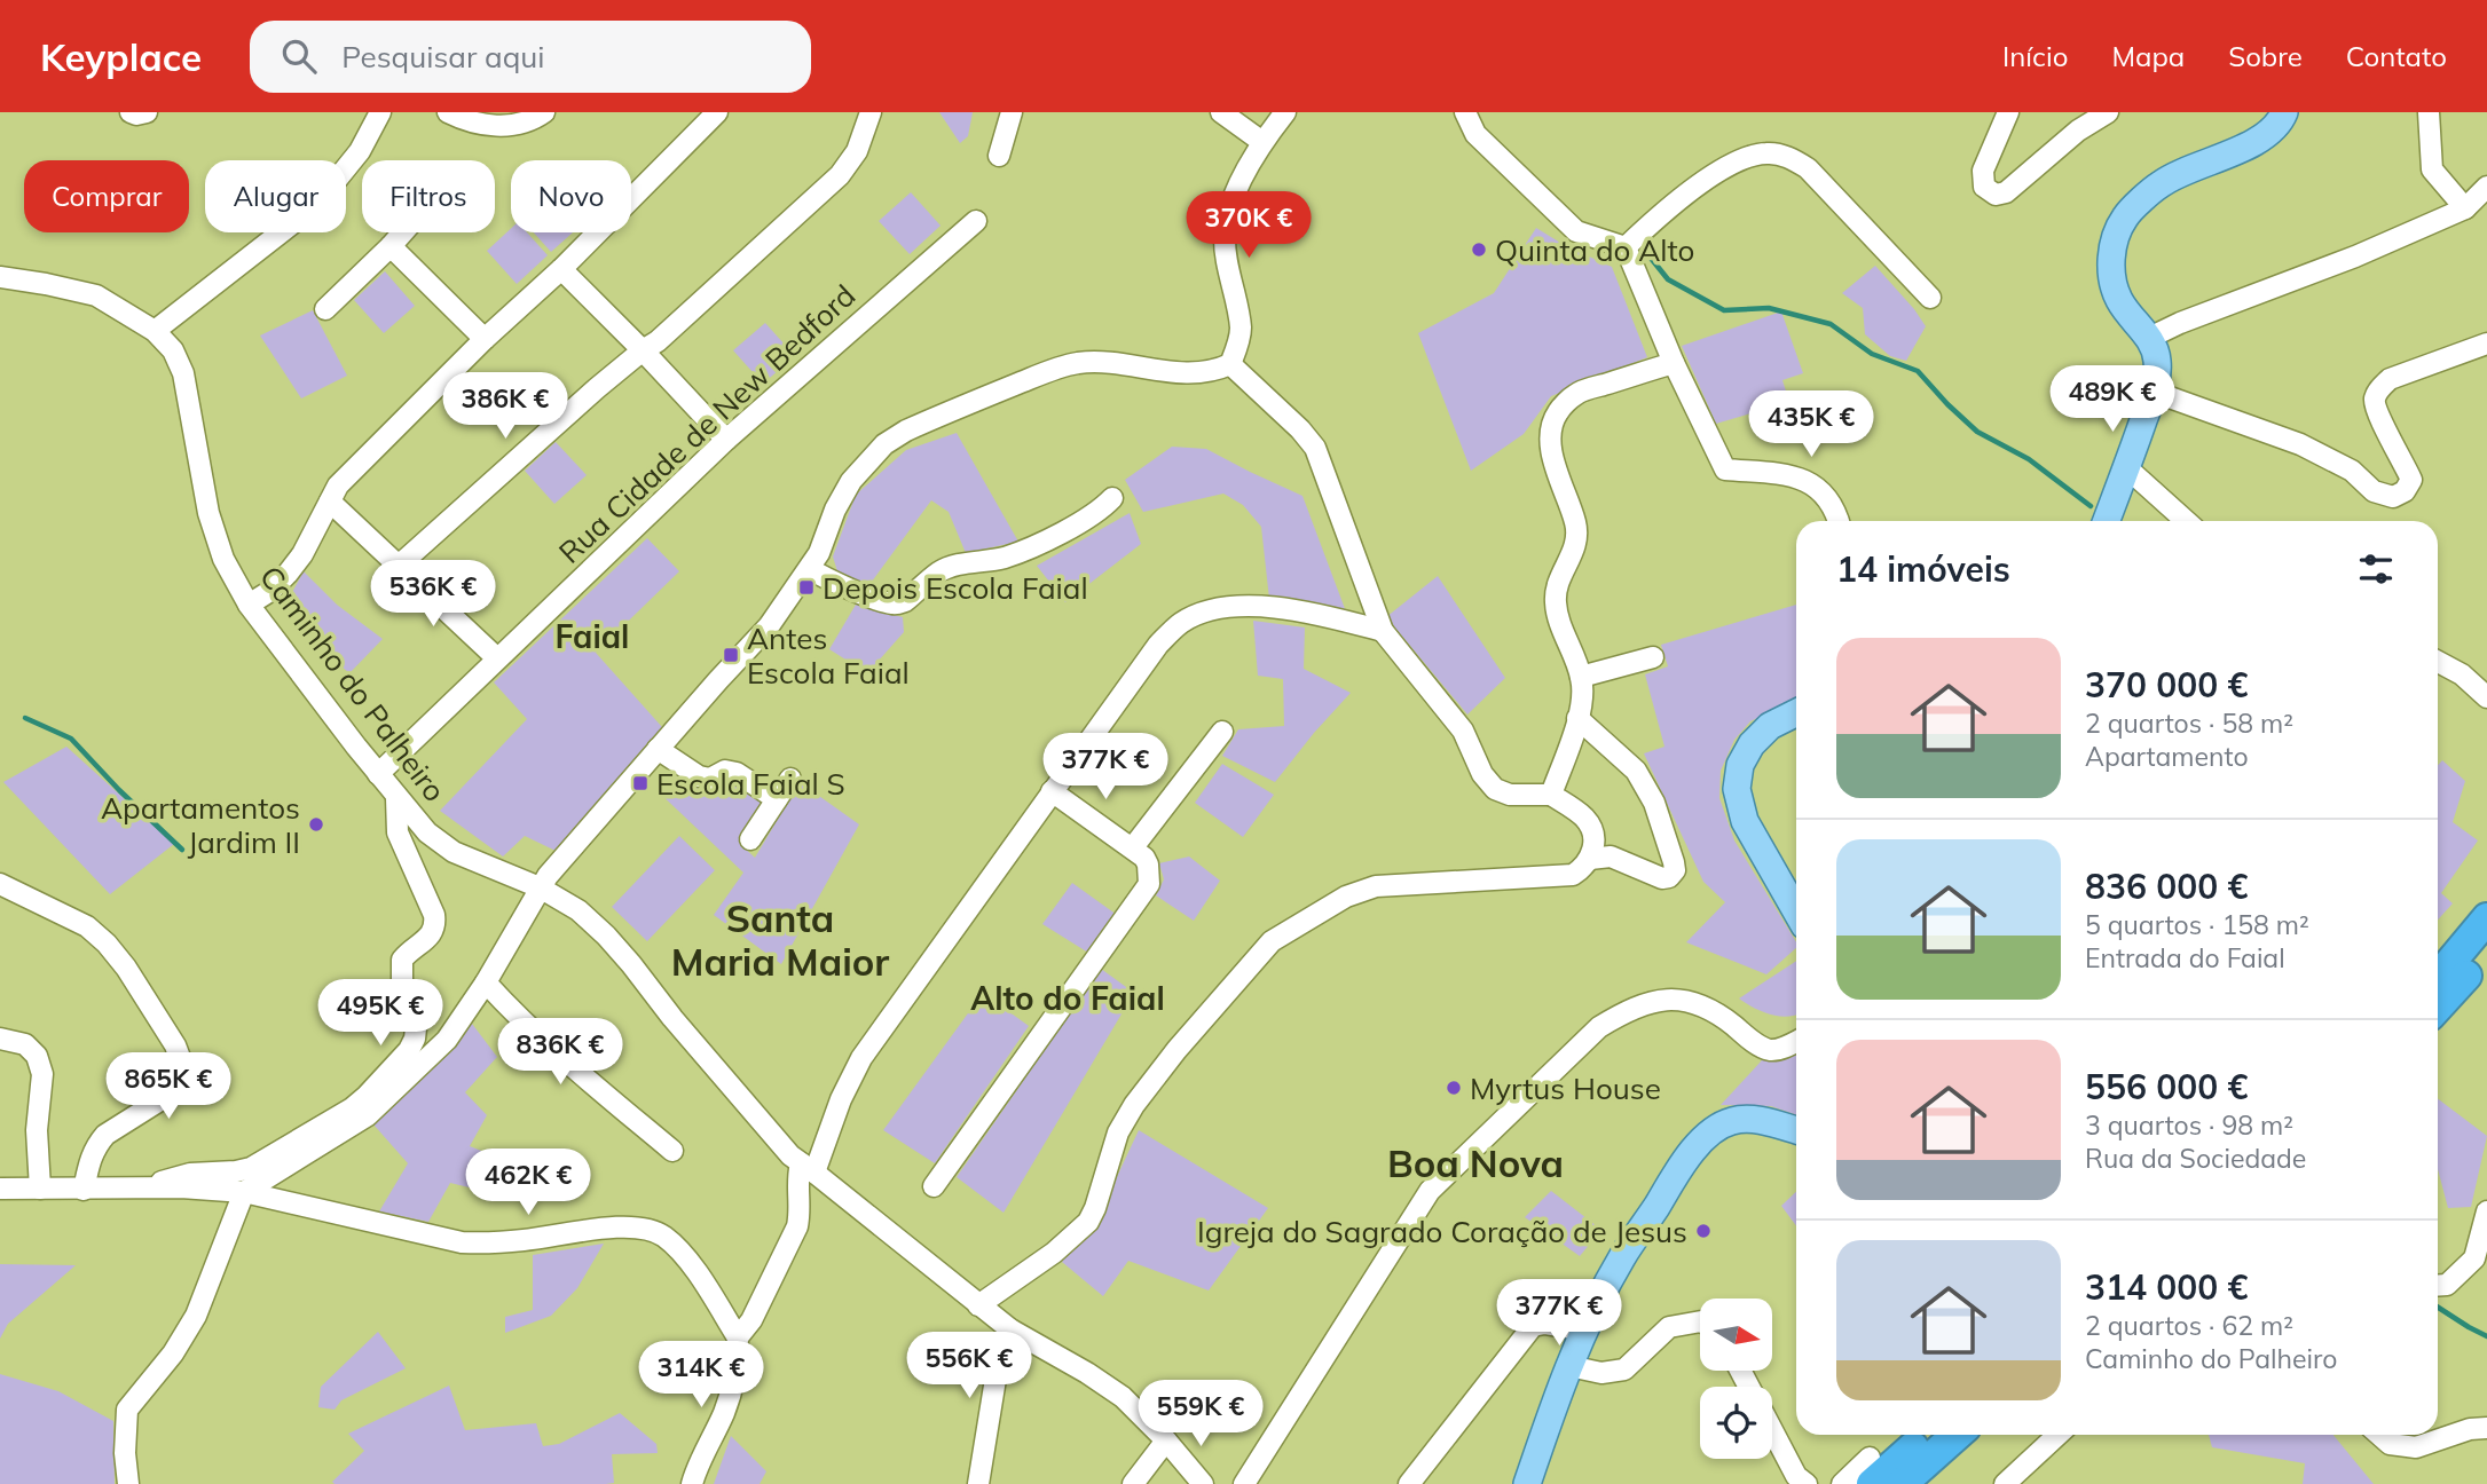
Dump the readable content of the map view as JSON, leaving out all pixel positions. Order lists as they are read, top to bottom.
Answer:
{
  "streets": {
    "street": ["Rua Cidade de New Bedford", "Caminho do Palheiro"]
  },
  "crossings": [
    ["Rua Cidade de New Bedford", "Caminho do Palheiro"]
  ],
  "districts": [
    "Faial",
    "Santa Maria Maior",
    "Alto do Faial",
    "Boa Nova"
  ],
  "places": {
    "other": [
      "Quinta do Alto",
      "Apartamentos Jardim II",
      "Myrtus House",
      "Igreja do Sagrado Coração de Jesus"
    ],
    "transit": ["Depois Escola Faial", "Antes Escola Faial", "Escola Faial S"]
  },
  "north": "right",
  "page": {
    "header": "Keyplace",
    "search": "Pesquisar aqui",
    "nav": [
      "Início",
      "Mapa",
      "Sobre",
      "Contato"
    ],
    "chip": [
      "Comprar",
      "Alugar",
      "Filtros",
      "Novo"
    ],
    "price": [
      "370K €",
      "489K €",
      "386K €",
      "435K €",
      "536K €",
      "377K €",
      "495K €",
      "836K €",
      "865K €",
      "462K €",
      "377K €",
      "556K €",
      "314K €",
      "559K €"
    ],
    "heading": "14 imóveis",
    "list": [
      {
        "name": "370 000 €",
        "note": "2 quartos · 58 m² · Apartamento"
      },
      {
        "name": "836 000 €",
        "note": "5 quartos · 158 m² · Entrada do Faial"
      },
      {
        "name": "556 000 €",
        "note": "3 quartos · 98 m² · Rua da Sociedade"
      },
      {
        "name": "314 000 €",
        "note": "2 quartos · 62 m² · Caminho do Palheiro"
      }
    ]
  }
}
